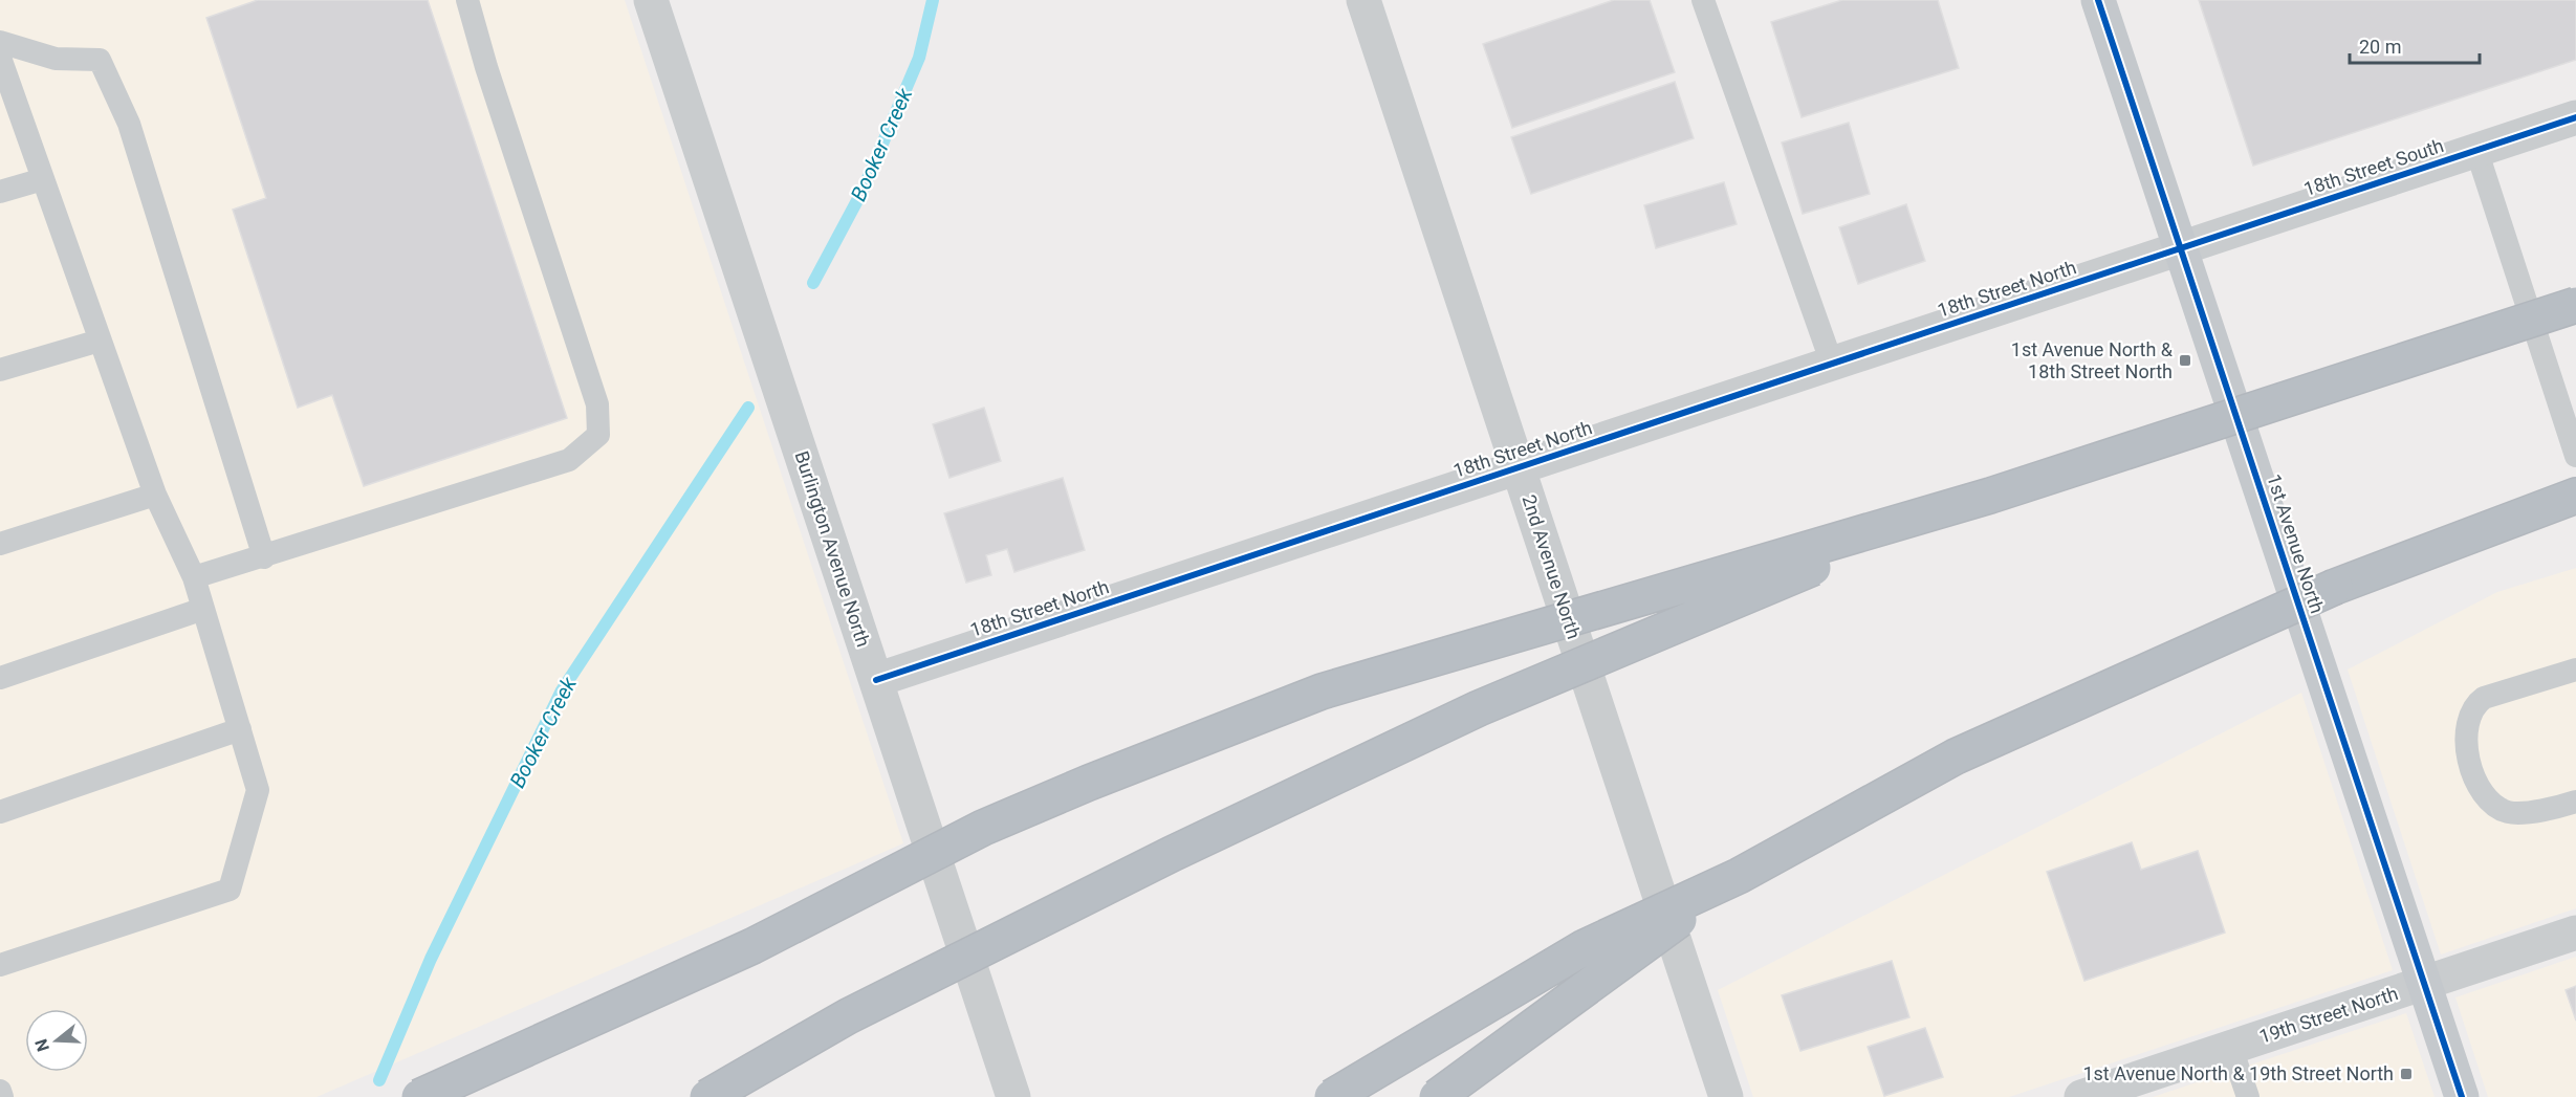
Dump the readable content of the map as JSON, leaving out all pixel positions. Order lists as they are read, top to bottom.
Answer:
{
  "streets": {
    "main road": ["1st Avenue North"],
    "street": [
      "18th Street South",
      "18th Street North",
      "Burlington Avenue North",
      "2nd Avenue North",
      "19th Street North"
    ]
  },
  "crossings": [
    ["18th Street South", "18th Street North"],
    ["18th Street South", "1st Avenue North"],
    ["18th Street North", "1st Avenue North"],
    ["18th Street North", "Burlington Avenue North"],
    ["18th Street North", "2nd Avenue North"],
    ["1st Avenue North", "19th Street North"]
  ],
  "water": ["Booker Creek"],
  "places": {
    "transit": ["1st Avenue North & 18th Street North", "1st Avenue North & 19th Street North"]
  },
  "scale_bar": "20 m",
  "north": "left"
}
